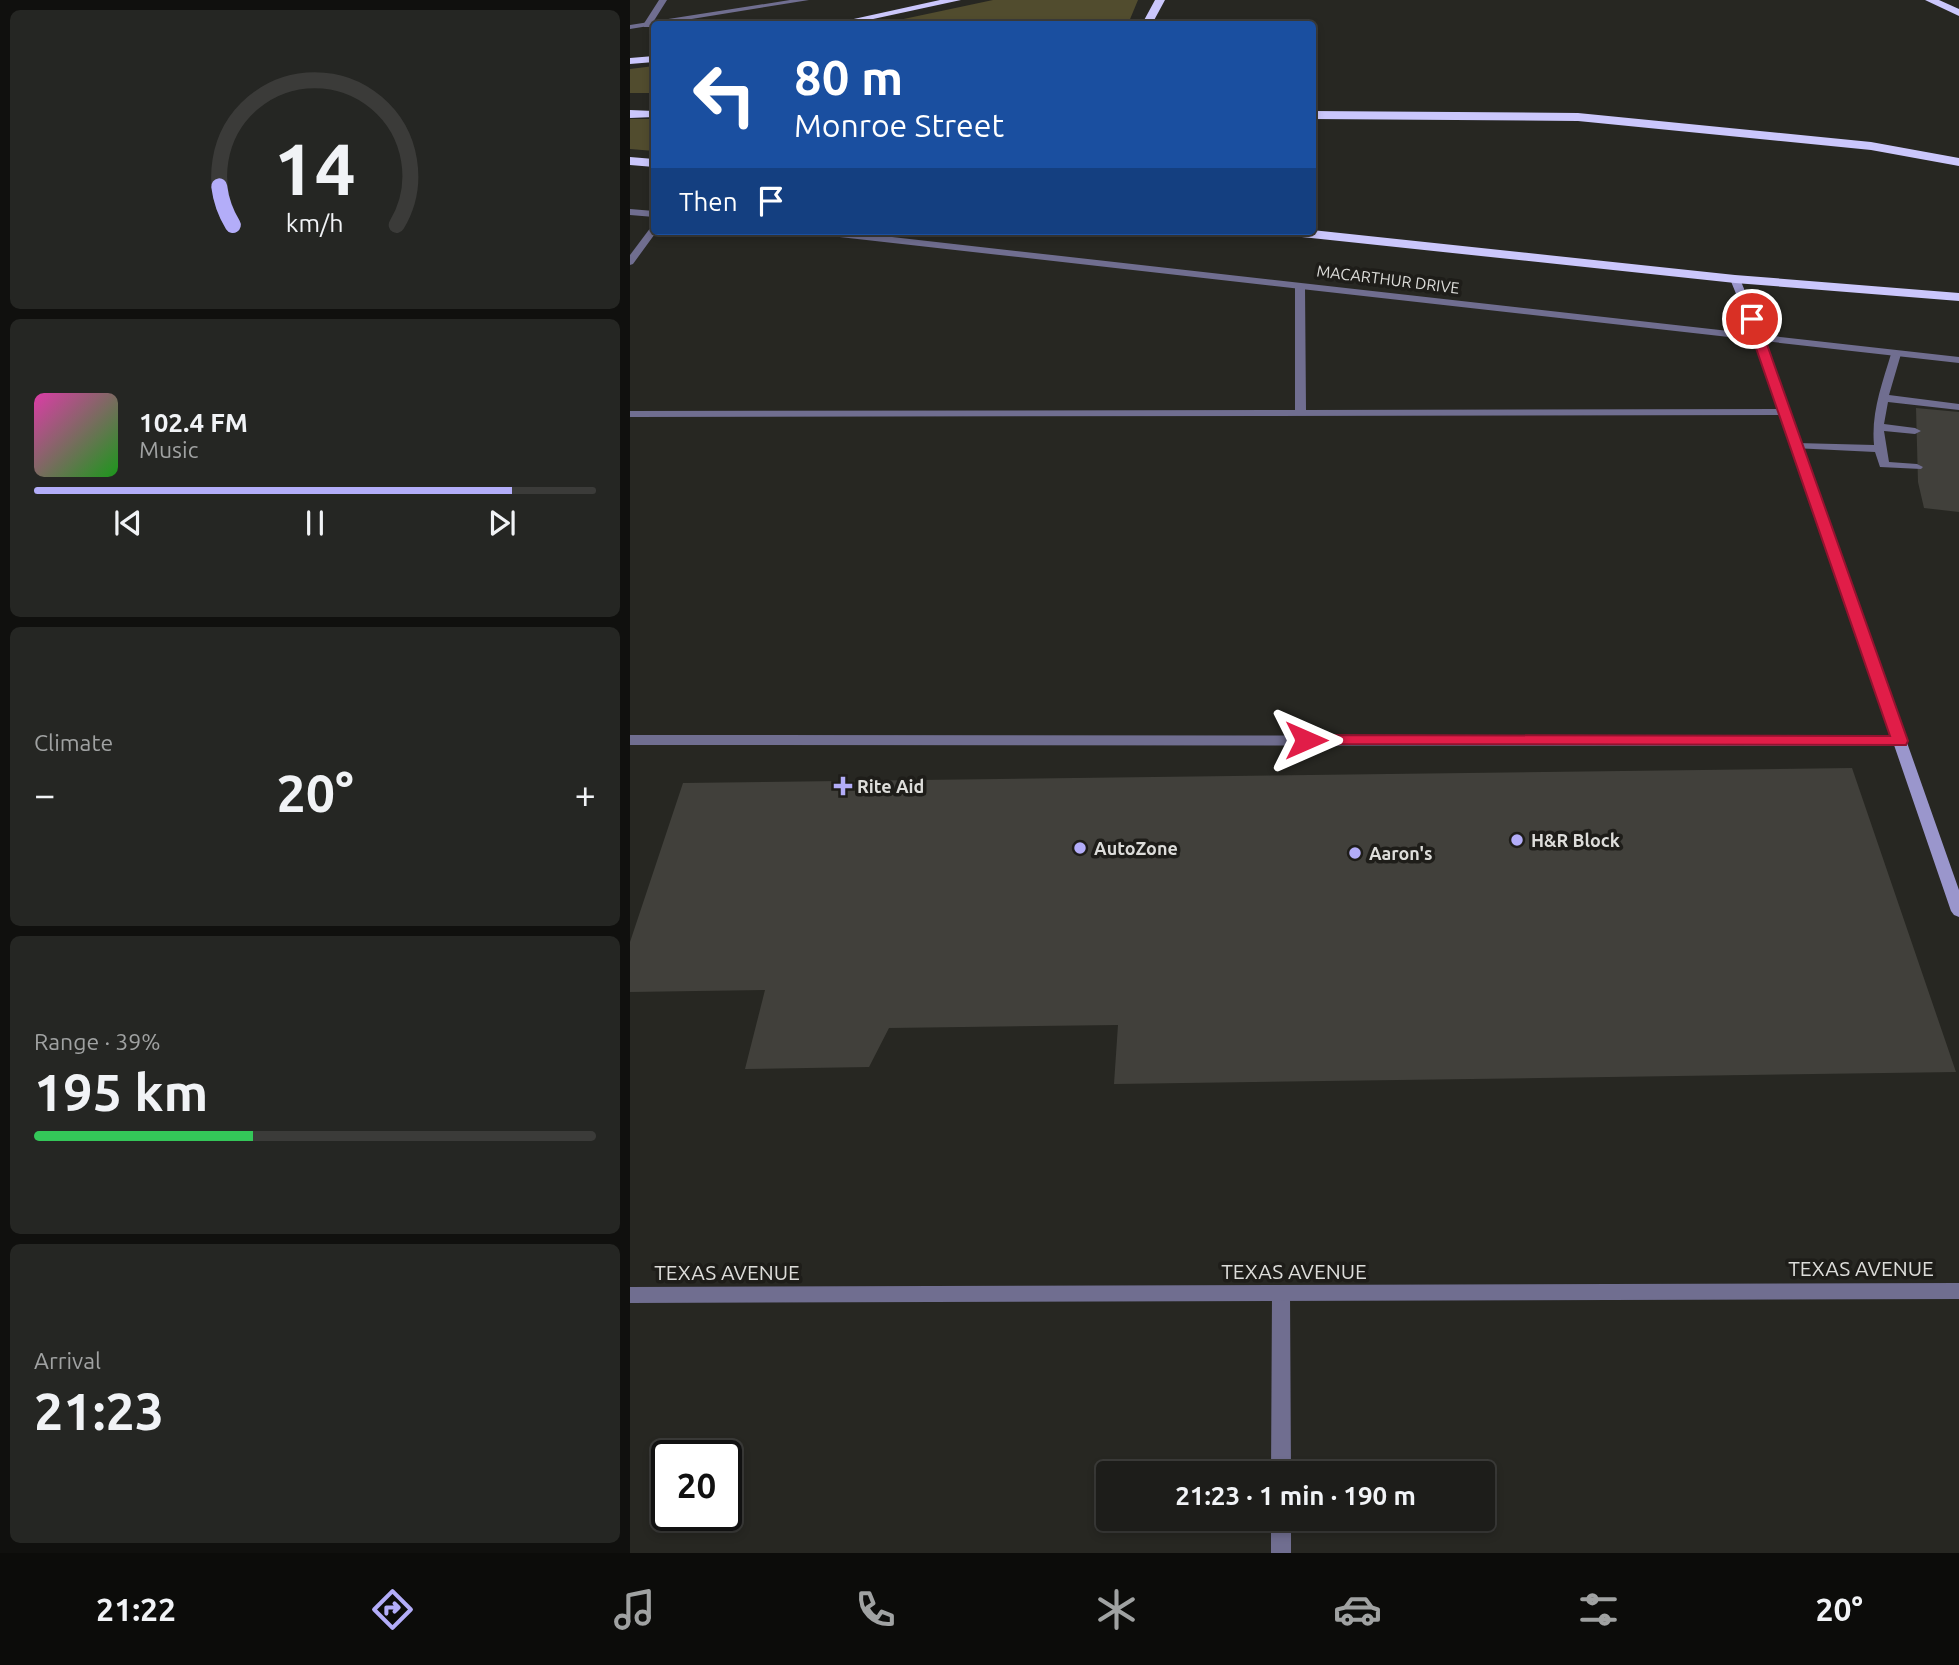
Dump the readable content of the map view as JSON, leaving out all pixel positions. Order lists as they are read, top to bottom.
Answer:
{
  "streets": {
    "highway": ["MACARTHUR DRIVE"],
    "street": ["TEXAS AVENUE"]
  },
  "places": {
    "health": ["Rite Aid"],
    "other": ["H&R Block", "AutoZone", "Aaron's"]
  },
  "page": {
    "turn": ["80 m", "Monroe Street"],
    "then": "Then",
    "song": ["102.4 FM", "Music"],
    "tile": [
      "Climate",
      ["Range · 39%", "195 km"],
      ["Arrival", "21:23"]
    ],
    "heat": ["−", "20°", "+"],
    "limit": "20",
    "trip": "21:23 · 1 min · 190 m",
    "tabs": ["21:22", "20°"],
    "gauge": ["14", "km/h"]
  }
}
